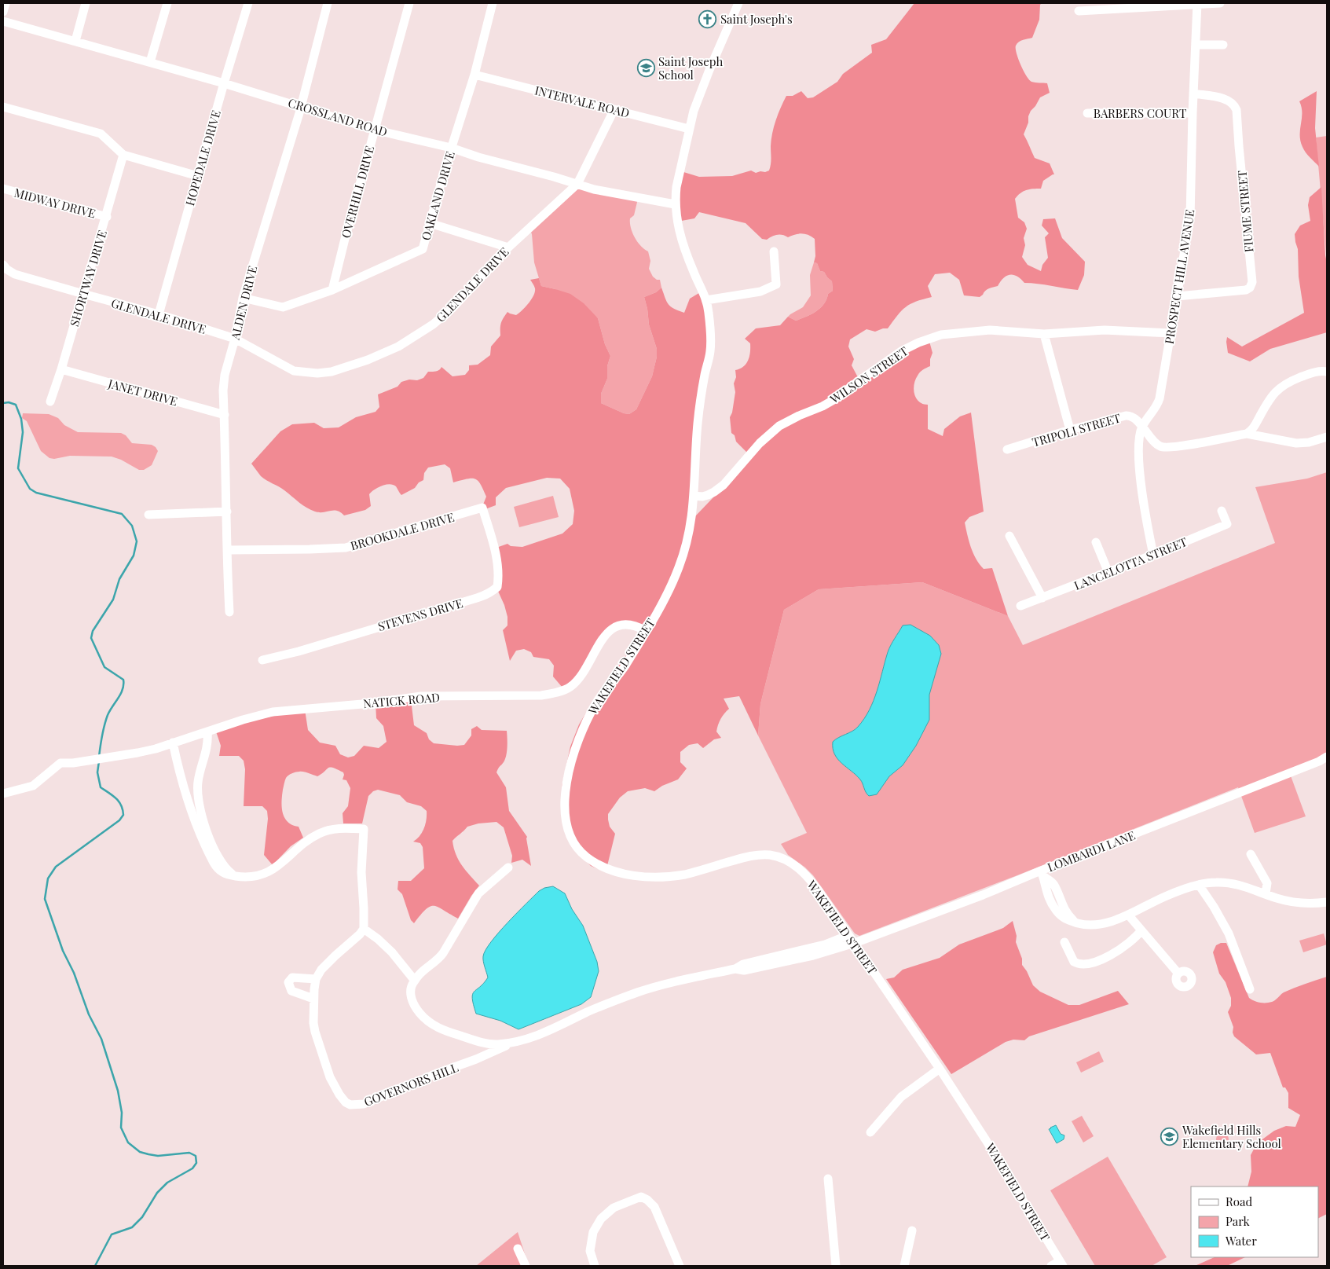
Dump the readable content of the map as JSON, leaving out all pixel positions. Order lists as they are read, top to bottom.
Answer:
{
  "streets": {
    "street": [
      "INTERVALE ROAD",
      "BARBERS COURT",
      "CROSSLAND ROAD",
      "HOPEDALE DRIVE",
      "OVERHILL DRIVE",
      "OAKLAND DRIVE",
      "MIDWAY DRIVE",
      "FIUME STREET",
      "PROSPECT HILL AVENUE",
      "SHORTWAY DRIVE",
      "GLENDALE DRIVE",
      "ALDEN DRIVE",
      "WILSON STREET",
      "JANET DRIVE",
      "TRIPOLI STREET",
      "BROOKDALE DRIVE",
      "LANCELOTTA STREET",
      "STEVENS DRIVE",
      "WAKEFIELD STREET",
      "NATICK ROAD",
      "LOMBARDI LANE",
      "GOVERNORS HILL"
    ]
  },
  "crossings": [
    ["INTERVALE ROAD", "OAKLAND DRIVE"],
    ["INTERVALE ROAD", "GLENDALE DRIVE"],
    ["INTERVALE ROAD", "WAKEFIELD STREET"],
    ["BARBERS COURT", "PROSPECT HILL AVENUE"],
    ["CROSSLAND ROAD", "HOPEDALE DRIVE"],
    ["CROSSLAND ROAD", "OVERHILL DRIVE"],
    ["CROSSLAND ROAD", "OAKLAND DRIVE"],
    ["CROSSLAND ROAD", "GLENDALE DRIVE"],
    ["CROSSLAND ROAD", "ALDEN DRIVE"],
    ["CROSSLAND ROAD", "WAKEFIELD STREET"],
    ["HOPEDALE DRIVE", "GLENDALE DRIVE"],
    ["OVERHILL DRIVE", "OAKLAND DRIVE"],
    ["OAKLAND DRIVE", "ALDEN DRIVE"],
    ["MIDWAY DRIVE", "SHORTWAY DRIVE"],
    ["FIUME STREET", "PROSPECT HILL AVENUE"],
    ["PROSPECT HILL AVENUE", "WILSON STREET"],
    ["PROSPECT HILL AVENUE", "TRIPOLI STREET"],
    ["SHORTWAY DRIVE", "GLENDALE DRIVE"],
    ["SHORTWAY DRIVE", "JANET DRIVE"],
    ["GLENDALE DRIVE", "ALDEN DRIVE"],
    ["ALDEN DRIVE", "JANET DRIVE"],
    ["ALDEN DRIVE", "BROOKDALE DRIVE"],
    ["WILSON STREET", "WAKEFIELD STREET"],
    ["BROOKDALE DRIVE", "STEVENS DRIVE"],
    ["WAKEFIELD STREET", "NATICK ROAD"],
    ["WAKEFIELD STREET", "LOMBARDI LANE"],
    ["WAKEFIELD STREET", "GOVERNORS HILL"],
    ["LOMBARDI LANE", "GOVERNORS HILL"]
  ],
  "places": {
    "church": ["Saint Joseph's"],
    "school or university": ["Saint Joseph School", "Wakefield Hills Elementary School"]
  },
  "legend": ["Road", "Park", "Water"]
}
